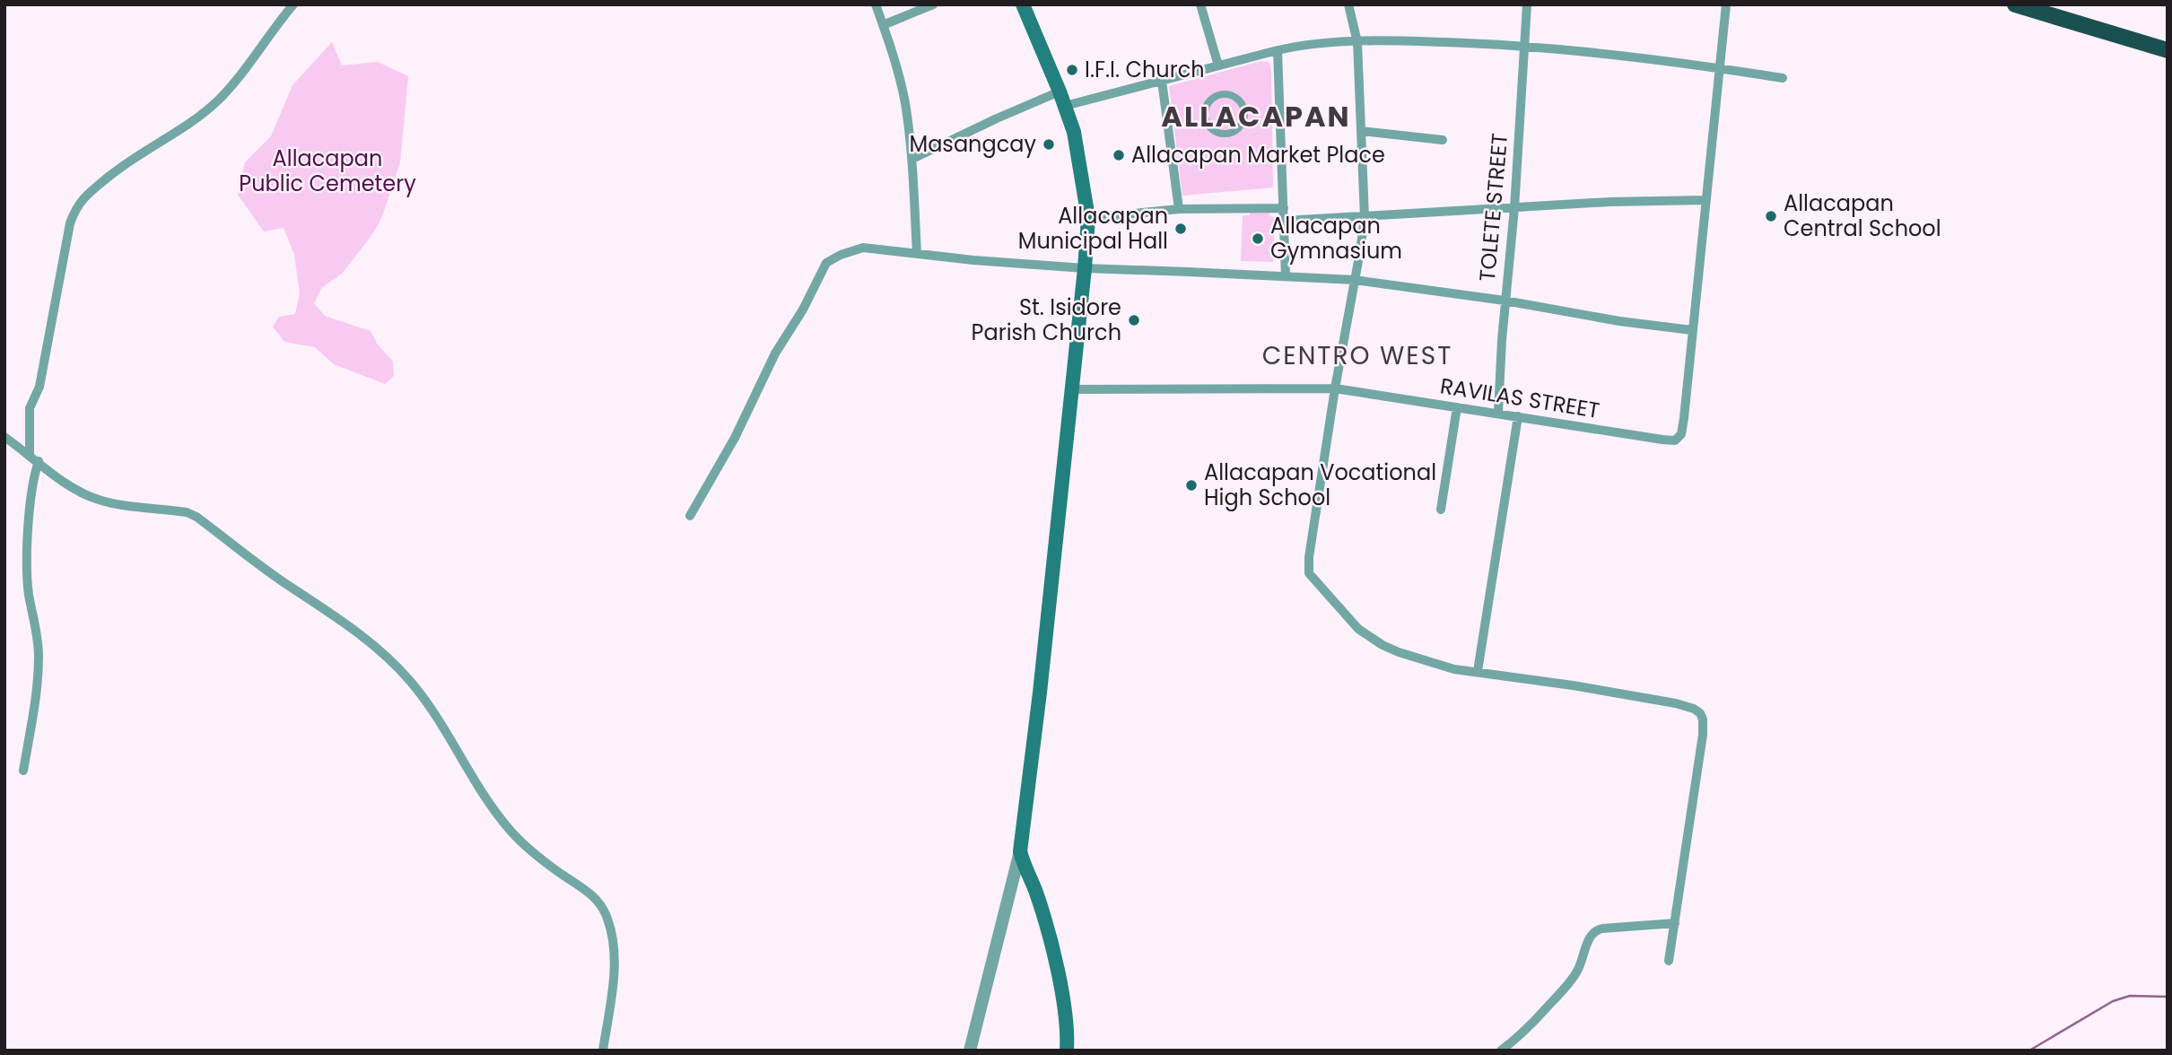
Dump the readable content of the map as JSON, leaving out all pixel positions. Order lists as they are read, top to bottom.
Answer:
{
  "streets": {
    "street": ["TOLETE STREET", "RAVILAS STREET"]
  },
  "crossings": [
    ["TOLETE STREET", "RAVILAS STREET"]
  ],
  "districts": ["ALLACAPAN", "CENTRO WEST"],
  "parks": ["Allacapan Public Cemetery"],
  "places": [
    "I.F.I. Church",
    "Masangcay",
    "Allacapan Market Place",
    "Allacapan Central School",
    "Allacapan Municipal Hall",
    "Allacapan Gymnasium",
    "St. Isidore Parish Church",
    "Allacapan Vocational High School"
  ]
}
